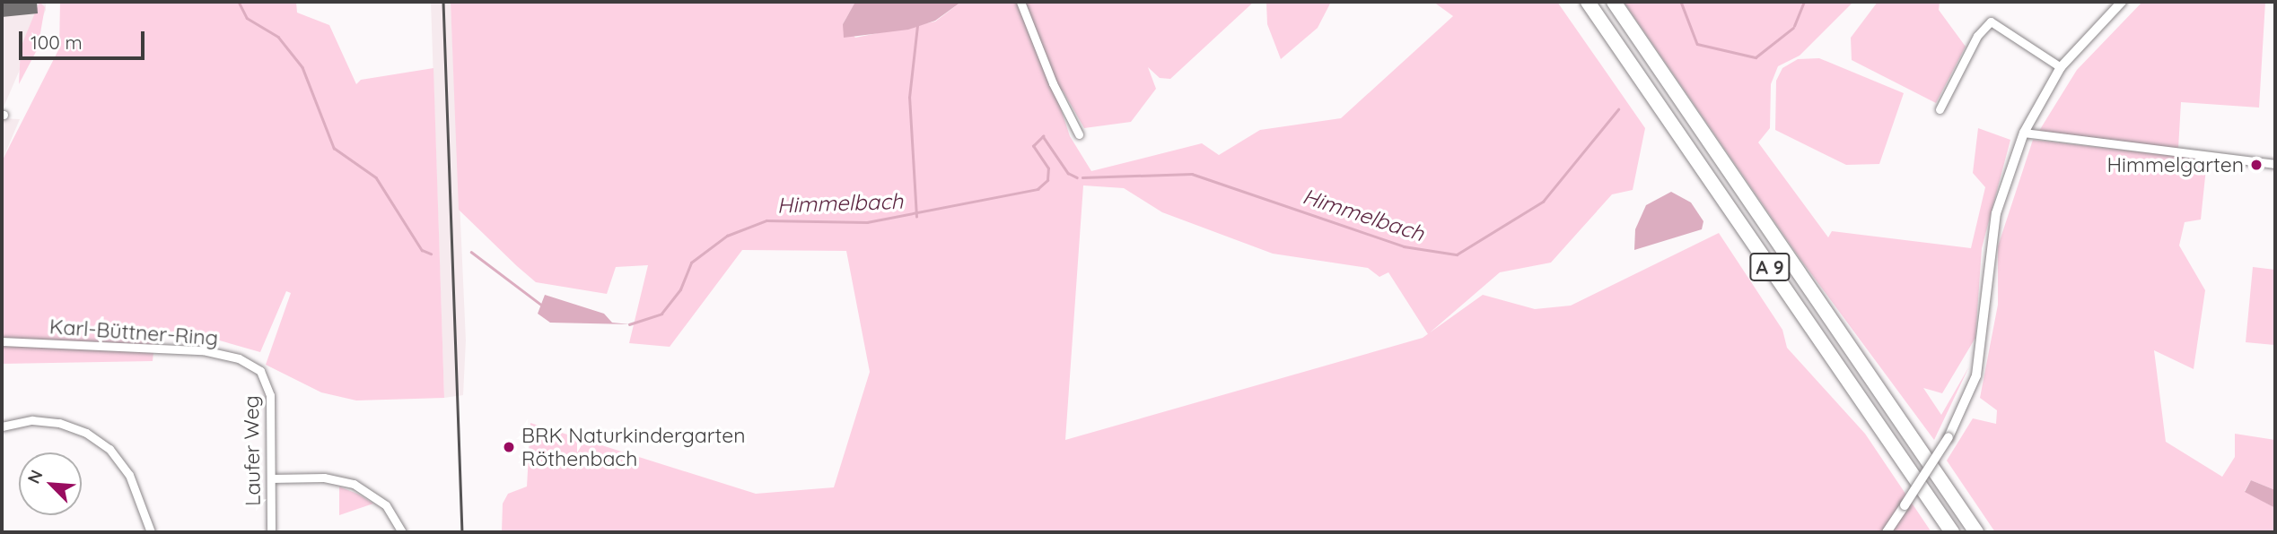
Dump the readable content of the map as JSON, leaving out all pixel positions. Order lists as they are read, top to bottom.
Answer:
{
  "streets": {
    "highway": ["A 9"],
    "street": ["Karl-Büttner-Ring", "Laufer Weg"]
  },
  "crossings": [
    ["Karl-Büttner-Ring", "Laufer Weg"]
  ],
  "water": ["Himmelbach"],
  "places": ["Himmelgarten", "BRK Naturkindergarten Röthenbach"],
  "scale_bar": "100 m",
  "north": "top left"
}
